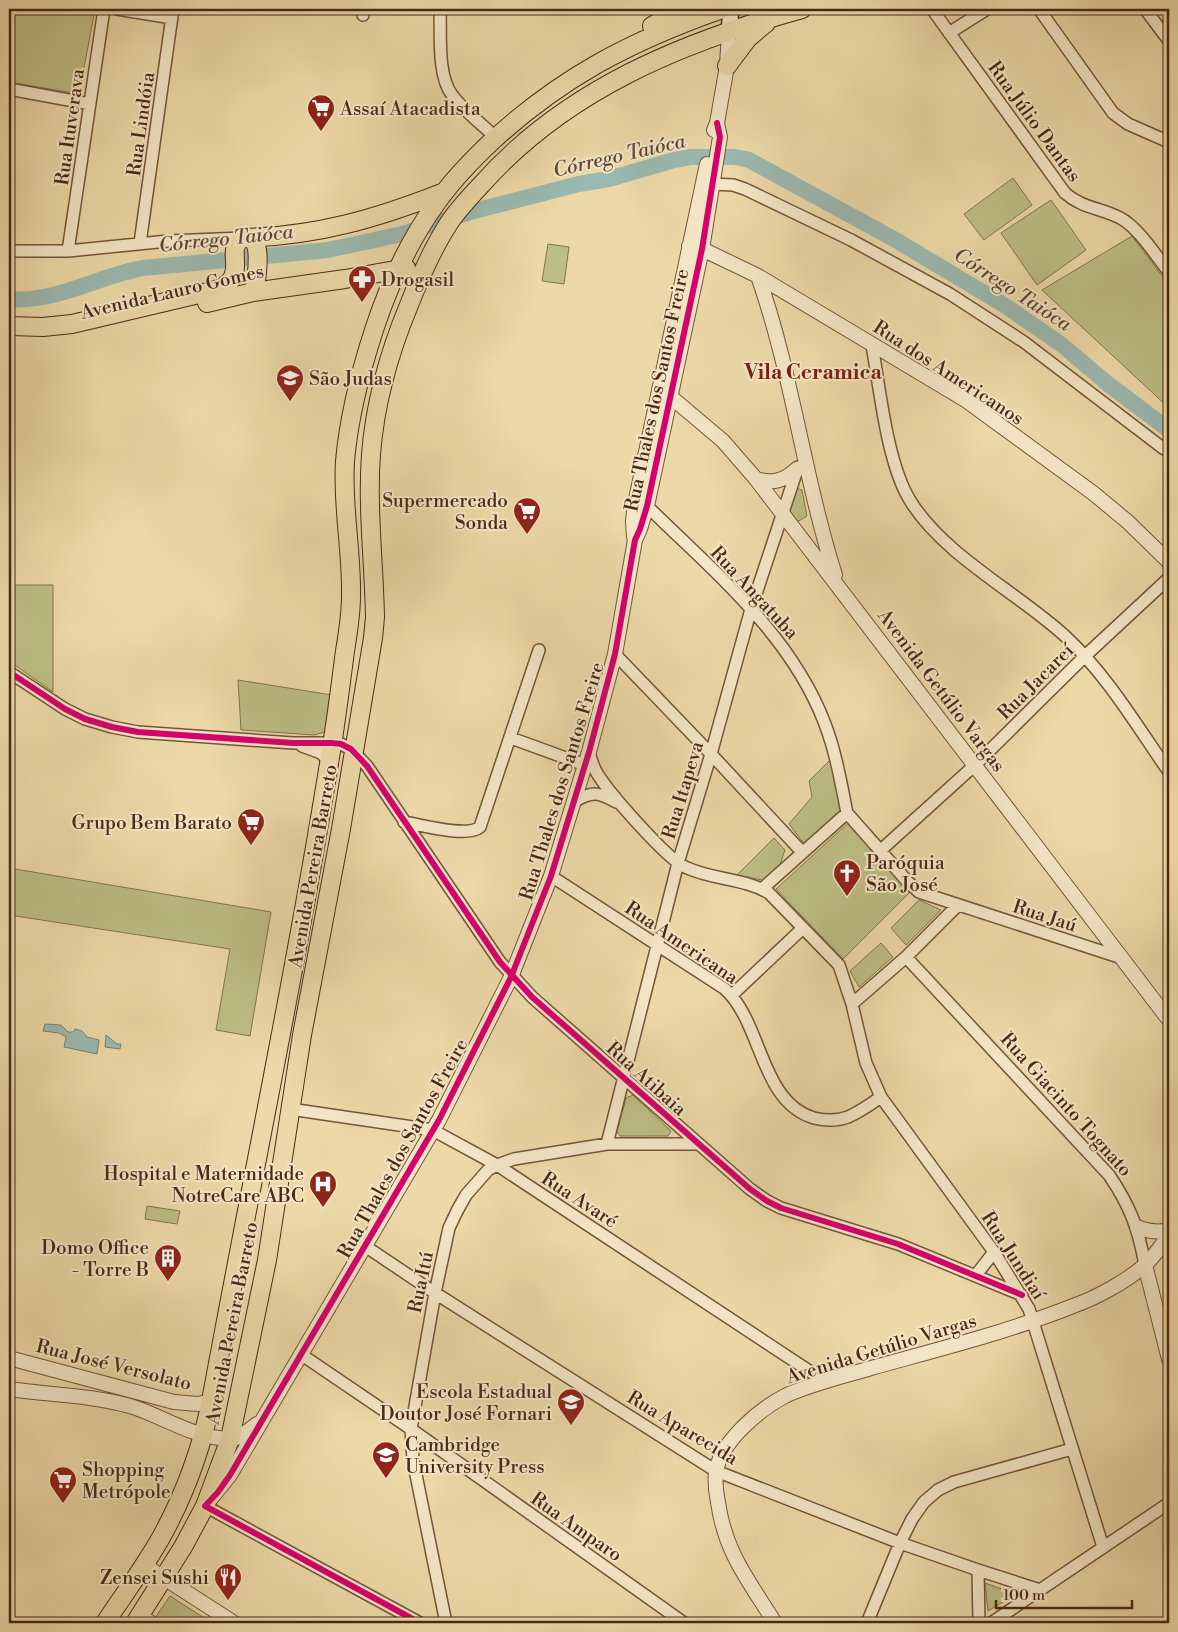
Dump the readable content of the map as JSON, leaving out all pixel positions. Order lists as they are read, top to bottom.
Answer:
{
  "streets": {
    "main road": ["Avenida Lauro Gomes", "Rua Thales dos Santos Freire", "Avenida Pereira Barreto"],
    "street": [
      "Rua Júlio Dantas",
      "Rua Lindóia",
      "Rua Ituverava",
      "Rua dos Americanos",
      "Rua Angatuba",
      "Rua Jacareí",
      "Avenida Getúlio Vargas",
      "Rua Itapeva",
      "Rua Jaú",
      "Rua Americana",
      "Rua Atibaia",
      "Rua Giacinto Tognato",
      "Rua Avaré",
      "Rua Jundiaí",
      "Rua Itú",
      "Rua José Versolato",
      "Rua Aparecida",
      "Rua Amparo"
    ]
  },
  "crossings": [
    ["Rua Lindóia", "Avenida Lauro Gomes"],
    ["Rua Ituverava", "Avenida Lauro Gomes"],
    ["Avenida Lauro Gomes", "Avenida Pereira Barreto"],
    ["Rua dos Americanos", "Rua Thales dos Santos Freire"],
    ["Rua Thales dos Santos Freire", "Rua Angatuba"],
    ["Rua Thales dos Santos Freire", "Avenida Getúlio Vargas"],
    ["Rua Thales dos Santos Freire", "Avenida Pereira Barreto"],
    ["Rua Thales dos Santos Freire", "Rua Americana"],
    ["Rua Thales dos Santos Freire", "Rua Atibaia"],
    ["Rua Thales dos Santos Freire", "Rua Avaré"],
    ["Rua Thales dos Santos Freire", "Rua Aparecida"],
    ["Rua Thales dos Santos Freire", "Rua Amparo"],
    ["Rua Angatuba", "Rua Itapeva"],
    ["Rua Angatuba", "Rua Jaú"],
    ["Rua Jacareí", "Avenida Getúlio Vargas"],
    ["Rua Jacareí", "Rua Jaú"],
    ["Avenida Getúlio Vargas", "Rua Itapeva"],
    ["Avenida Getúlio Vargas", "Rua Jaú"],
    ["Avenida Getúlio Vargas", "Rua Giacinto Tognato"],
    ["Avenida Getúlio Vargas", "Rua Avaré"],
    ["Avenida Getúlio Vargas", "Rua Jundiaí"],
    ["Avenida Getúlio Vargas", "Rua Aparecida"],
    ["Rua Itapeva", "Rua Americana"],
    ["Rua Itapeva", "Rua Atibaia"],
    ["Rua Itapeva", "Rua Itú"],
    ["Avenida Pereira Barreto", "Rua Atibaia"],
    ["Avenida Pereira Barreto", "Rua Avaré"],
    ["Avenida Pereira Barreto", "Rua José Versolato"],
    ["Rua Americana", "Rua Jundiaí"],
    ["Rua Atibaia", "Rua Jundiaí"],
    ["Rua Atibaia", "Rua Itú"],
    ["Rua Avaré", "Rua Itú"],
    ["Rua Itú", "Rua Aparecida"],
    ["Rua Itú", "Rua Amparo"]
  ],
  "districts": ["Vila Ceramica"],
  "water": ["Córrego Taióca"],
  "places": {
    "supermarket": [
      "Assaí Atacadista",
      "Supermercado Sonda",
      "Grupo Bem Barato",
      "Shopping Metrópole"
    ],
    "pharmacy": ["Drogasil"],
    "school or university": ["São Judas", "Escola Estadual Doutor José Fornari", "Cambridge University Press"],
    "church": ["Paróquia São José"],
    "hospital": ["Hospital e Maternidade NotreCare ABC"],
    "building": ["Domo Office - Torre B"],
    "restaurant": ["Zensei Sushi"]
  },
  "scale_bar": "100 m"
}
